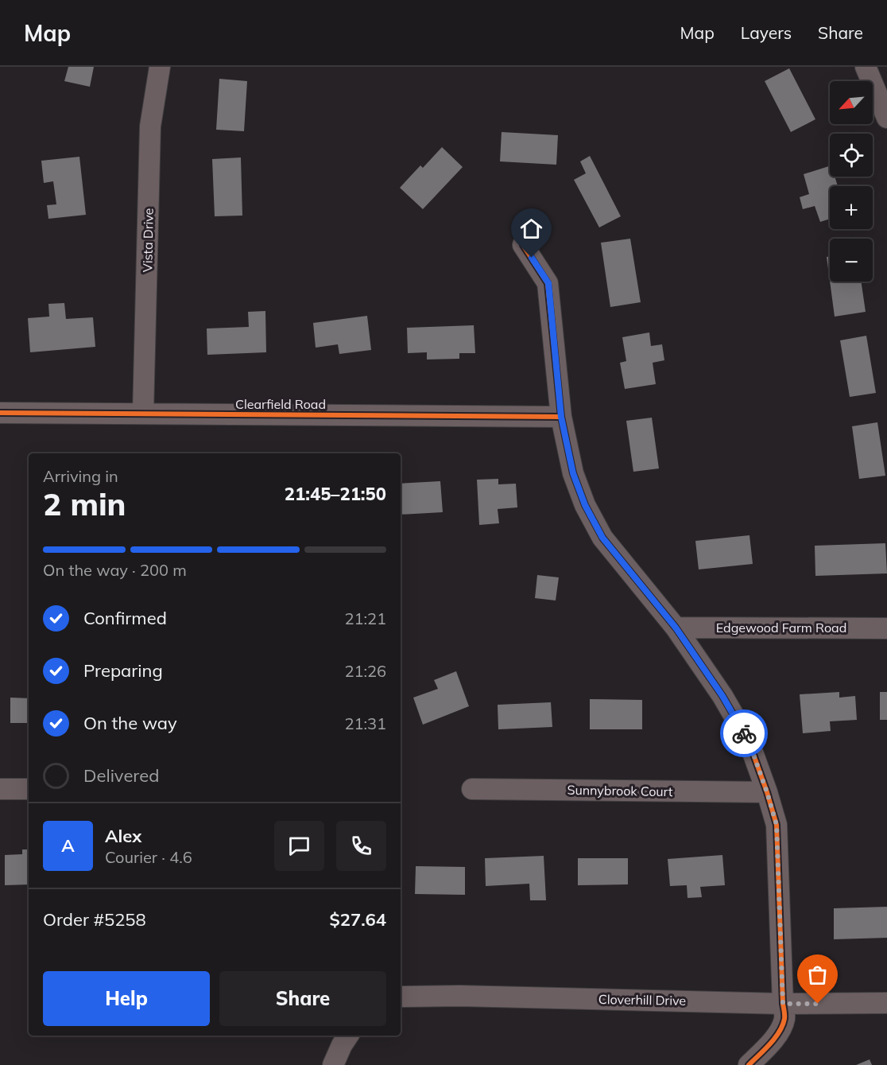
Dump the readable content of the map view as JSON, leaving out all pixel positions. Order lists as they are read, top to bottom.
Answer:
{
  "streets": {
    "street": [
      "Vista Drive",
      "Clearfield Road",
      "Edgewood Farm Road",
      "Sunnybrook Court",
      "Cloverhill Drive"
    ]
  },
  "crossings": [
    ["Vista Drive", "Clearfield Road"]
  ],
  "north": "bottom left",
  "page": {
    "header": "Map",
    "nav": ["Map", "Layers", "Share"],
    "map_buttons": ["+", "−"],
    "heading": ["2 min", "Arriving in", "21:45–21:50"],
    "panel": [
      "Alex",
      "Courier · 4.6",
      "Order #5258",
      "$27.64"
    ],
    "bar": "On the way · 200 m",
    "list": [
      ["Confirmed", "21:21"],
      ["Preparing", "21:26"],
      ["On the way", "21:31"],
      "Delivered"
    ],
    "round": "A",
    "buttons": ["Help", "Share"]
  }
}
